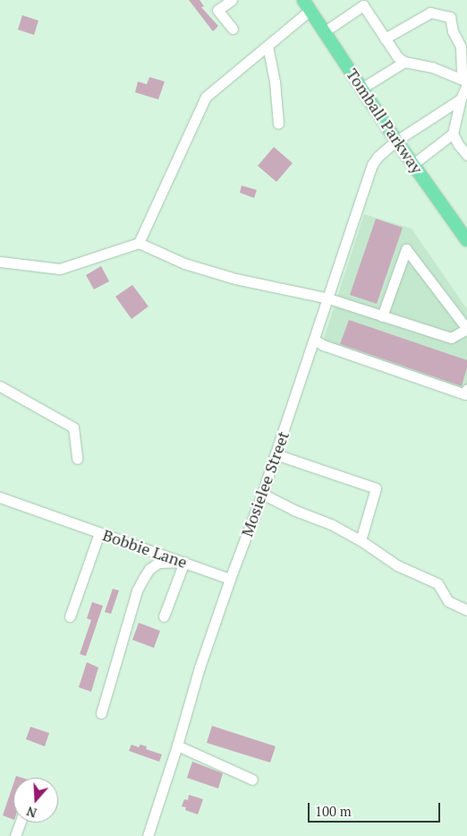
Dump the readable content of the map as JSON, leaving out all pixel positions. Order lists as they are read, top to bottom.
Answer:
{
  "streets": {
    "main road": ["Tomball Parkway"],
    "street": ["Mosielee Street", "Bobbie Lane"]
  },
  "crossings": [
    ["Tomball Parkway", "Mosielee Street"],
    ["Mosielee Street", "Bobbie Lane"]
  ],
  "scale_bar": "100 m",
  "north": "bottom"
}
